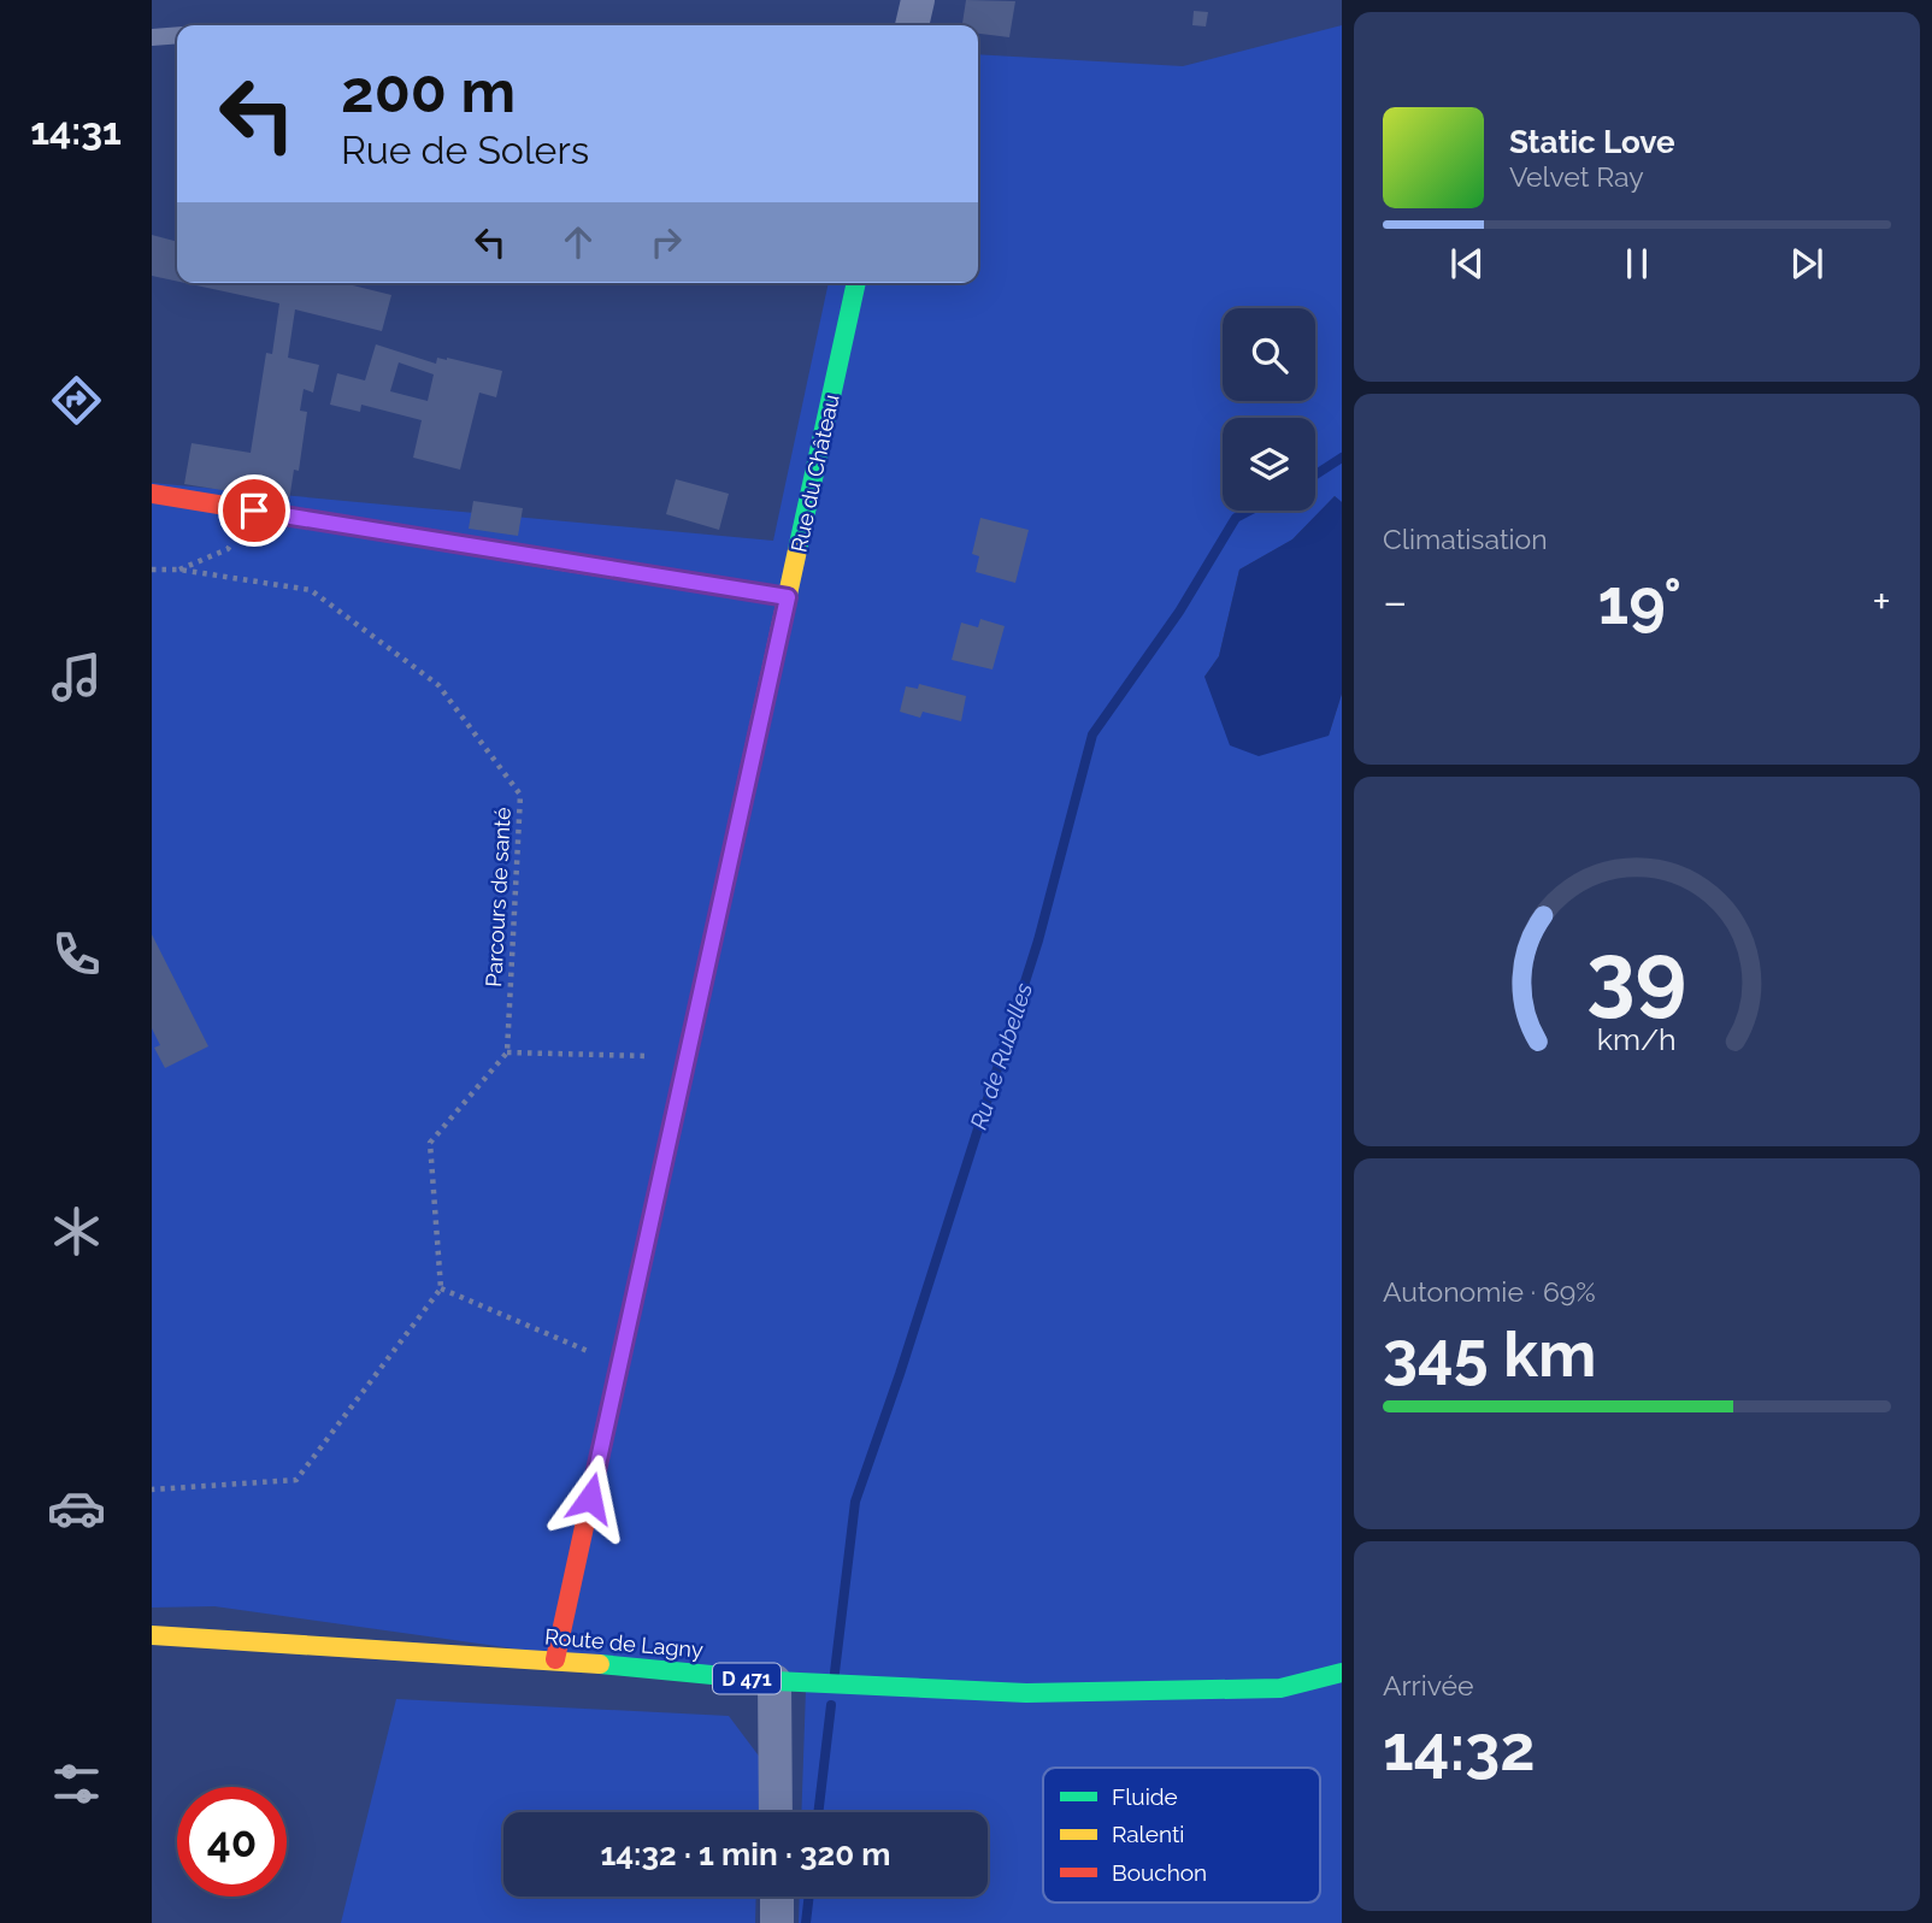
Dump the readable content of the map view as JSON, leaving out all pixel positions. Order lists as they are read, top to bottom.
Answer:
{
  "streets": {
    "street": ["Rue du Château", "Route de Lagny", "D 471"],
    "path": ["Parcours de santé"]
  },
  "crossings": [
    ["Rue du Château", "Route de Lagny"]
  ],
  "water": ["Ru de Rubelles"],
  "legend": ["Fluide", "Ralenti", "Bouchon"],
  "page": {
    "tabs": "14:31",
    "turn": ["200 m", "Rue de Solers"],
    "song": ["Static Love", "Velvet Ray"],
    "tile": [
      "Climatisation",
      ["Autonomie · 69%", "345 km"],
      ["Arrivée", "14:32"]
    ],
    "heat": ["−", "19°", "+"],
    "limit": "40",
    "trip": "14:32 · 1 min · 320 m",
    "gauge": ["39", "km/h"]
  }
}
